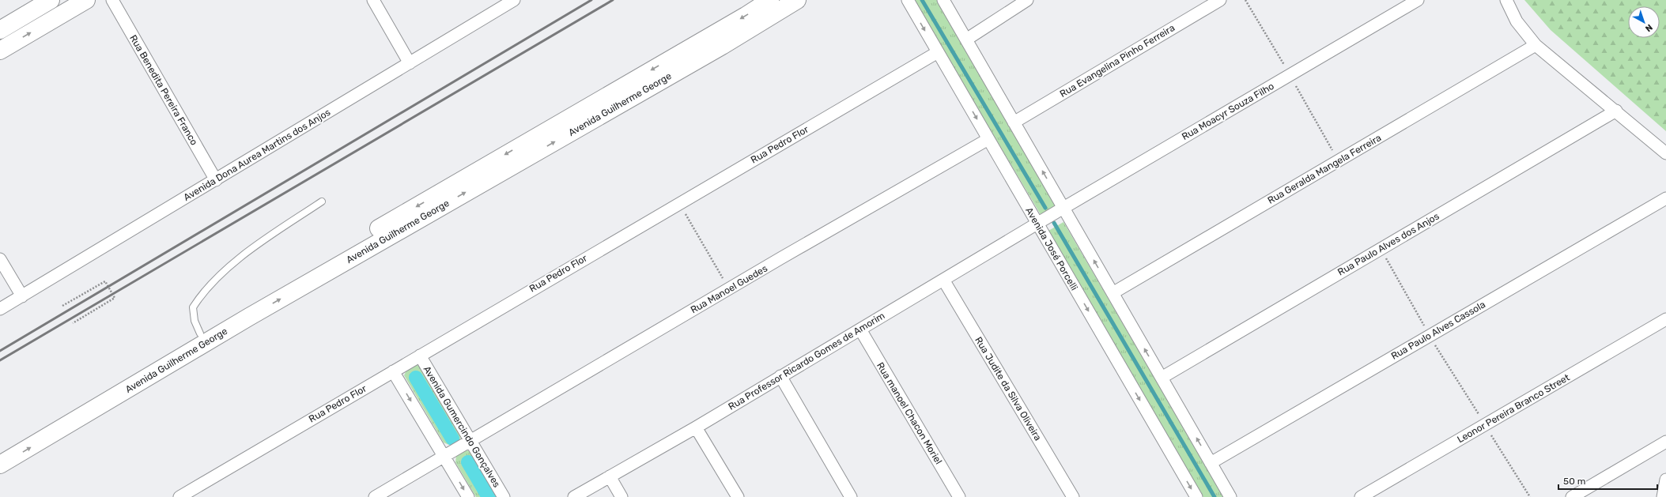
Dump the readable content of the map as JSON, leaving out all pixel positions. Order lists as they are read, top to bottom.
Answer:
{
  "streets": {
    "main road": ["Avenida Guilherme George"],
    "street": [
      "Rua Evangelina Pinho Ferreira",
      "Rua Benedita Pereira Franco",
      "Rua Moacyr Souza Filho",
      "Rua Pedro Flor",
      "Avenida Dona Aurea Martins dos Anjos",
      "Rua Geralda Mangela Ferreira",
      "Rua Paulo Alves dos Anjos",
      "Avenida José Porcelli",
      "Rua Manoel Guedes",
      "Rua Paulo Alves Cassola",
      "Rua Professor Ricardo Gomes de Amorim",
      "Rua Judite da Silva Oliveira",
      "Leonor Pereira Branco Street",
      "Rua manoel Chacon Moriel",
      "Avenida Gumercindo Gonçalves"
    ]
  },
  "crossings": [
    ["Rua Benedita Pereira Franco", "Avenida Dona Aurea Martins dos Anjos"],
    ["Rua Moacyr Souza Filho", "Avenida José Porcelli"],
    ["Rua Moacyr Souza Filho", "Rua Professor Ricardo Gomes de Amorim"],
    ["Rua Pedro Flor", "Avenida José Porcelli"],
    ["Rua Pedro Flor", "Avenida Gumercindo Gonçalves"],
    ["Avenida José Porcelli", "Rua Manoel Guedes"],
    ["Avenida José Porcelli", "Rua Professor Ricardo Gomes de Amorim"],
    ["Rua Manoel Guedes", "Avenida Gumercindo Gonçalves"],
    ["Rua Professor Ricardo Gomes de Amorim", "Rua Judite da Silva Oliveira"],
    ["Rua Professor Ricardo Gomes de Amorim", "Rua manoel Chacon Moriel"]
  ],
  "scale_bar": "50 m",
  "north": "bottom right"
}
